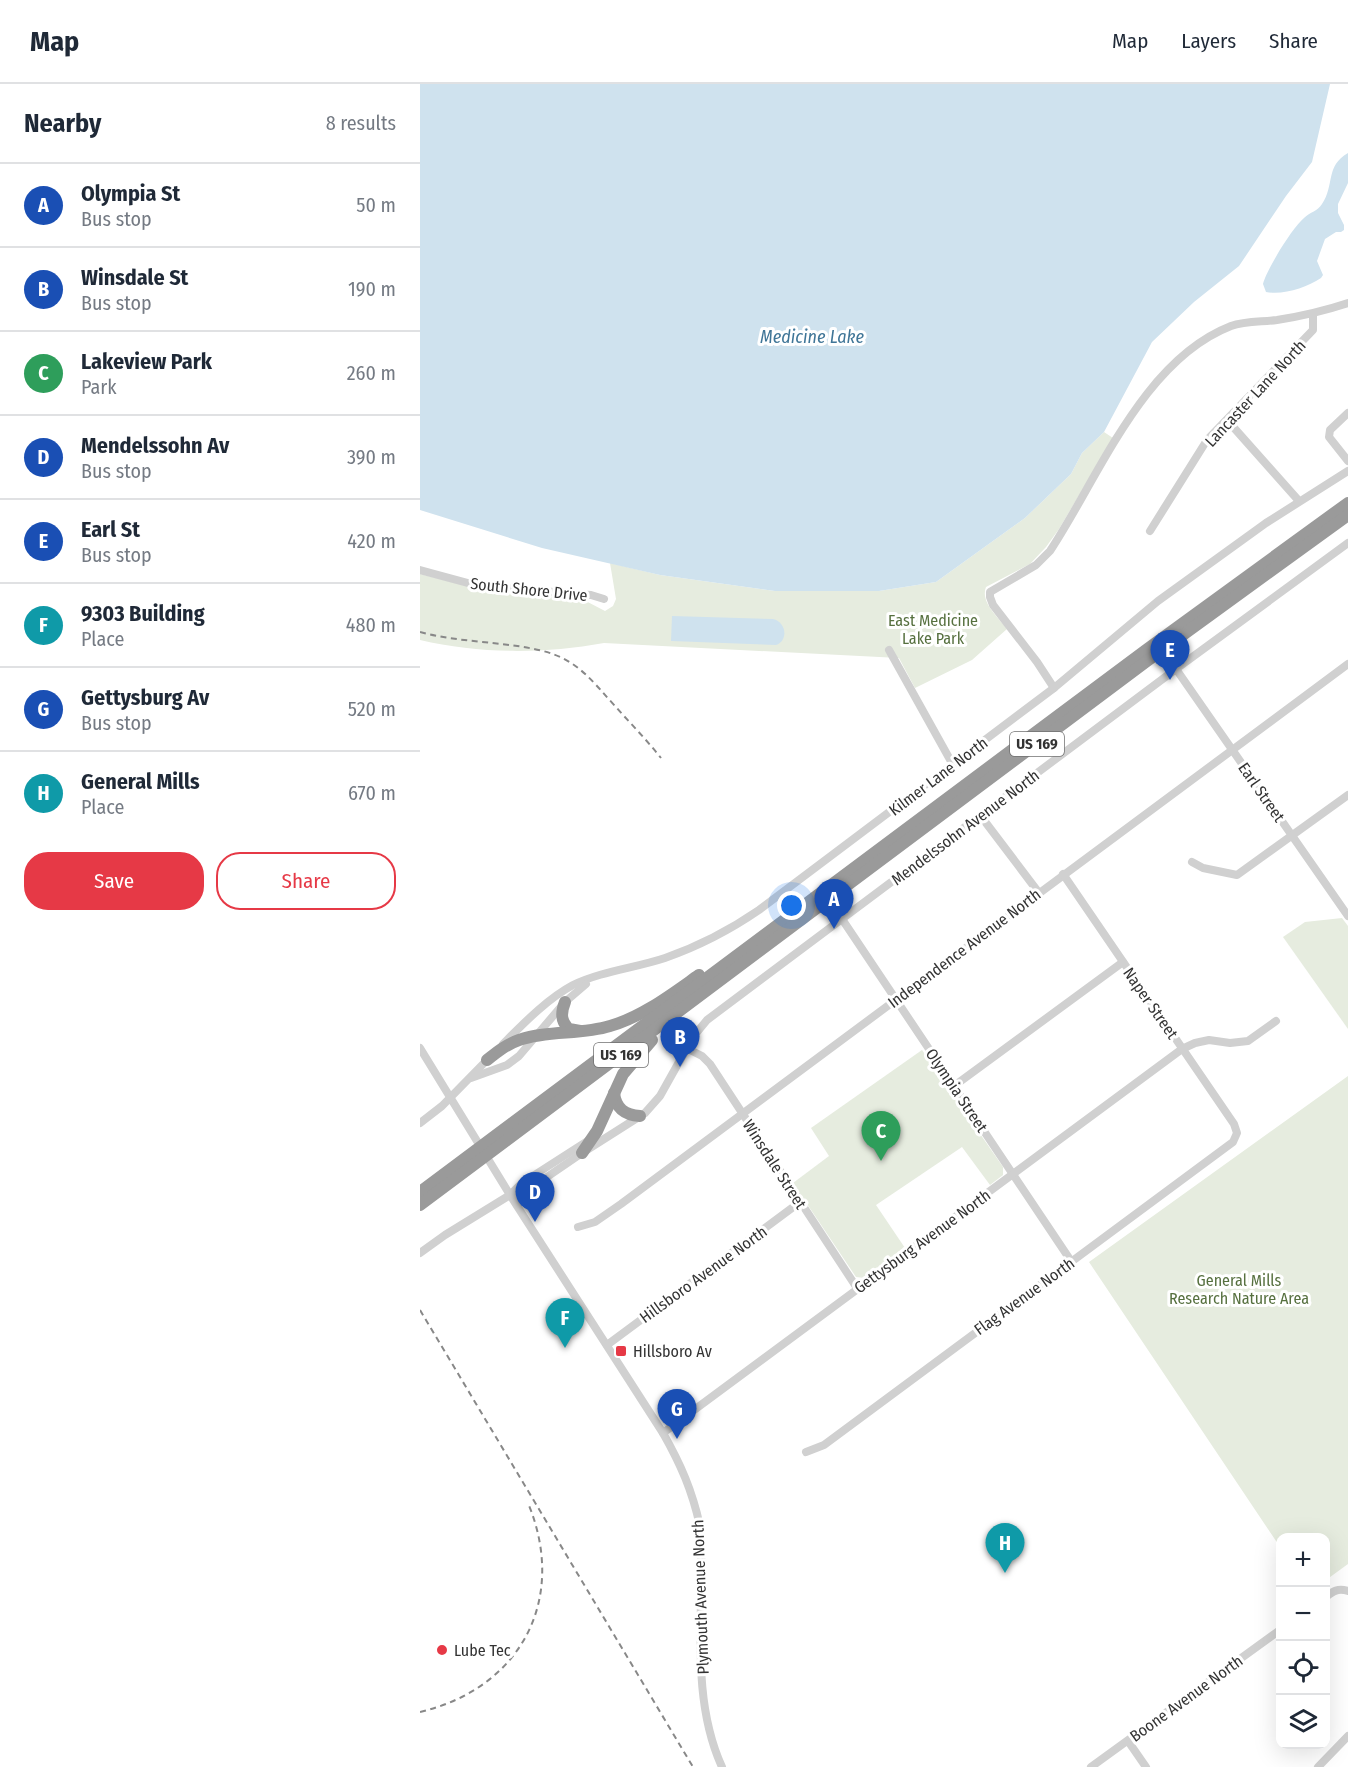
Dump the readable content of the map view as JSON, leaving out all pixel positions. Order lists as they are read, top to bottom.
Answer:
{
  "streets": {
    "highway": ["US 169"],
    "street": [
      "Lancaster Lane North",
      "South Shore Drive",
      "Kilmer Lane North",
      "Earl Street",
      "Mendelssohn Avenue North",
      "Independence Avenue North",
      "Naper Street",
      "Olympia Street",
      "Winsdale Street",
      "Gettysburg Avenue North",
      "Hillsboro Avenue North",
      "Flag Avenue North",
      "Plymouth Avenue North",
      "Boone Avenue North"
    ]
  },
  "crossings": [
    ["Kilmer Lane North", "Plymouth Avenue North"],
    ["Earl Street", "Mendelssohn Avenue North"],
    ["Earl Street", "Independence Avenue North"],
    ["Mendelssohn Avenue North", "Olympia Street"],
    ["Mendelssohn Avenue North", "Winsdale Street"],
    ["Mendelssohn Avenue North", "Plymouth Avenue North"],
    ["Independence Avenue North", "Naper Street"],
    ["Independence Avenue North", "Olympia Street"],
    ["Independence Avenue North", "Winsdale Street"],
    ["Naper Street", "Gettysburg Avenue North"],
    ["Naper Street", "Flag Avenue North"],
    ["Olympia Street", "Gettysburg Avenue North"],
    ["Olympia Street", "Flag Avenue North"],
    ["Winsdale Street", "Gettysburg Avenue North"],
    ["Winsdale Street", "Hillsboro Avenue North"],
    ["Gettysburg Avenue North", "Plymouth Avenue North"],
    ["Hillsboro Avenue North", "Plymouth Avenue North"]
  ],
  "water": ["Medicine Lake"],
  "parks": ["East Medicine Lake Park", "General Mills Research Nature Area"],
  "places": {
    "transit": ["Hillsboro Av"],
    "other": ["Lube Tec"]
  },
  "page": {
    "header": "Map",
    "nav": ["Map", "Layers", "Share"],
    "heading": ["Nearby", "8 results"],
    "list": [
      {
        "mark": "A",
        "name": "Olympia St",
        "note": "Bus stop",
        "value": "50 m"
      },
      {
        "mark": "B",
        "name": "Winsdale St",
        "note": "Bus stop",
        "value": "190 m"
      },
      {
        "mark": "C",
        "name": "Lakeview Park",
        "note": "Park",
        "value": "260 m"
      },
      {
        "mark": "D",
        "name": "Mendelssohn Av",
        "note": "Bus stop",
        "value": "390 m"
      },
      {
        "mark": "E",
        "name": "Earl St",
        "note": "Bus stop",
        "value": "420 m"
      },
      {
        "mark": "F",
        "name": "9303 Building",
        "note": "Place",
        "value": "480 m"
      },
      {
        "mark": "G",
        "name": "Gettysburg Av",
        "note": "Bus stop",
        "value": "520 m"
      },
      {
        "mark": "H",
        "name": "General Mills",
        "note": "Place",
        "value": "670 m"
      }
    ],
    "pins": [
      "E",
      "A",
      "B",
      "C",
      "D",
      "F",
      "G",
      "H"
    ],
    "buttons": ["Save", "Share"],
    "map_buttons": ["+", "−"]
  }
}
